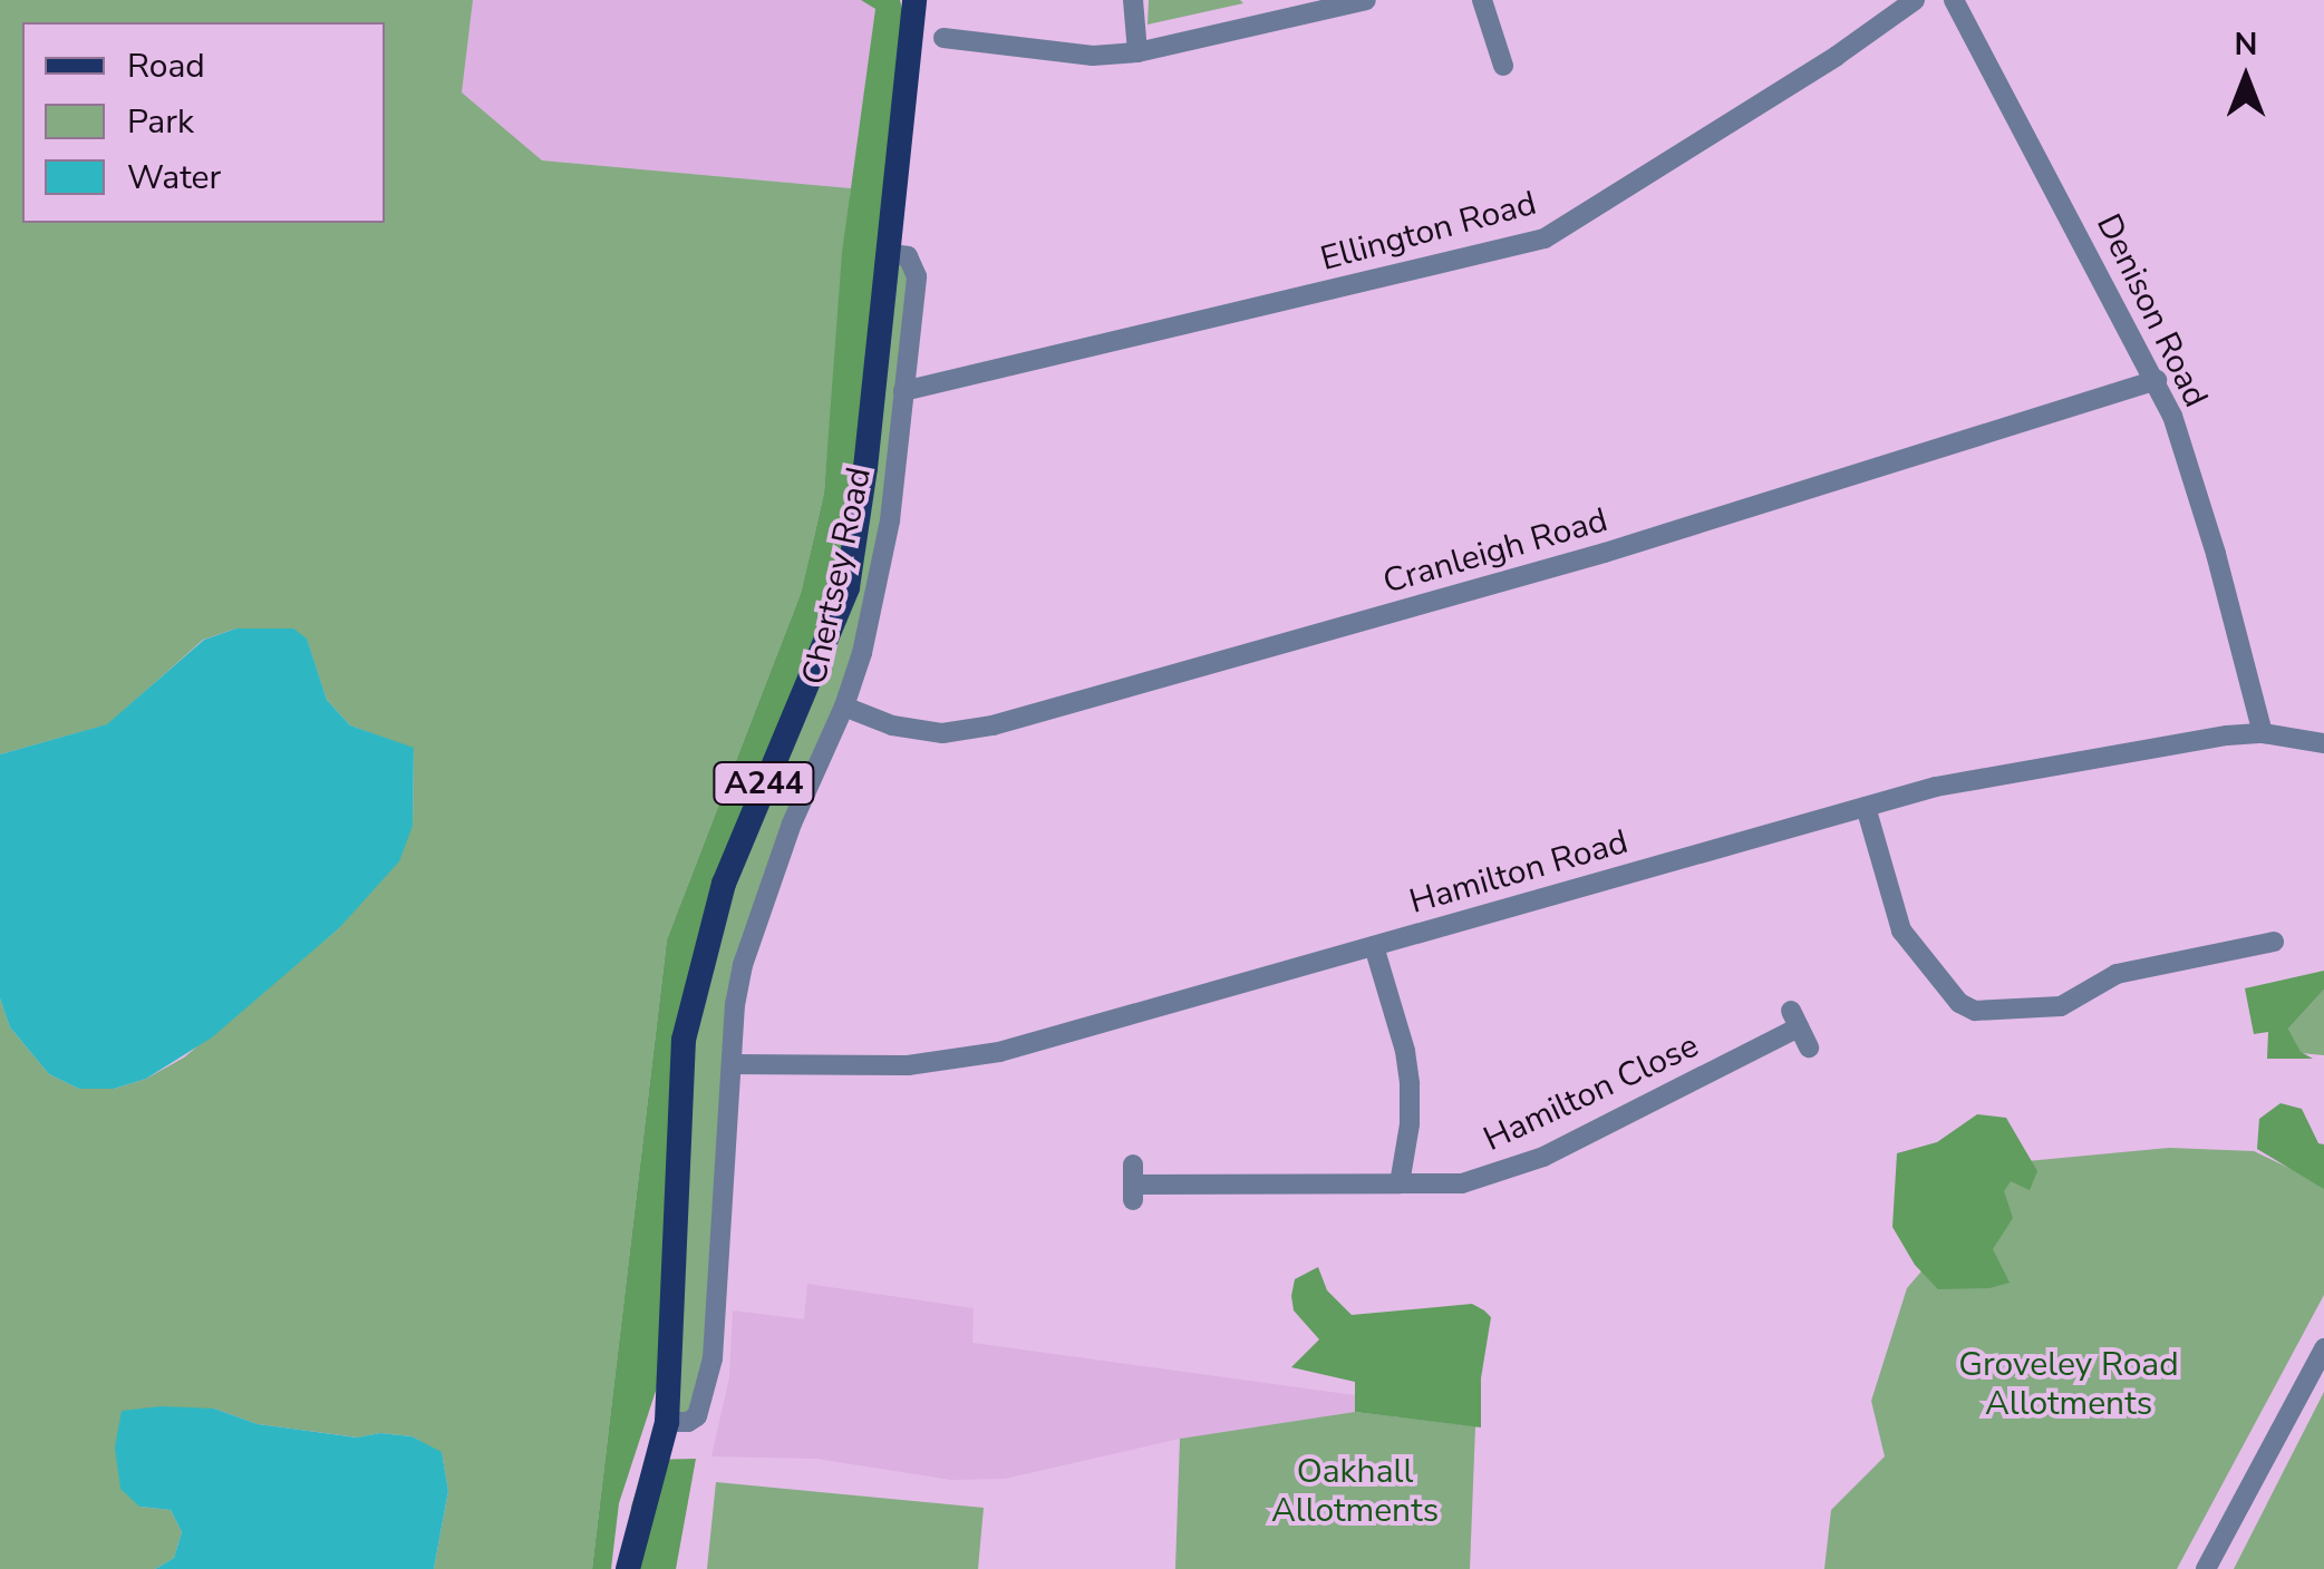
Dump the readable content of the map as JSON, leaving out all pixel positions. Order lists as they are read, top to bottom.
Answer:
{
  "streets": {
    "main road": ["Chertsey Road", "A244"],
    "street": [
      "Ellington Road",
      "Denison Road",
      "Cranleigh Road",
      "Hamilton Road",
      "Hamilton Close"
    ]
  },
  "crossings": [
    ["Ellington Road", "Chertsey Road"],
    ["Denison Road", "Cranleigh Road"],
    ["Denison Road", "Hamilton Road"],
    ["Cranleigh Road", "Chertsey Road"],
    ["Chertsey Road", "Hamilton Road"]
  ],
  "parks": ["Groveley Road Allotments", "Oakhall Allotments"],
  "legend": ["Road", "Park", "Water"],
  "north": "top"
}
